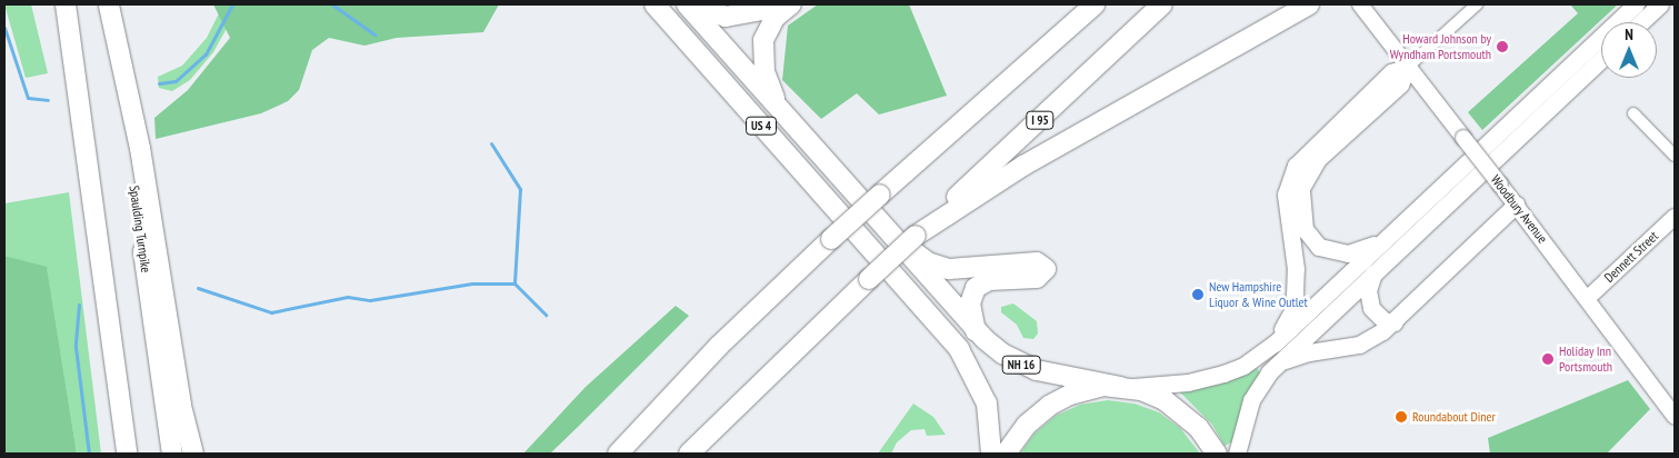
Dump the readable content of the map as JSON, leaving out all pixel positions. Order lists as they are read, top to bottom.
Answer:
{
  "streets": {
    "highway": [
      "I 95",
      "US 4",
      "Spaulding Turnpike",
      "NH 16"
    ],
    "street": ["Woodbury Avenue", "Dennett Street"]
  },
  "crossings": [
    ["Woodbury Avenue", "Dennett Street"]
  ],
  "places": [
    "Howard Johnson by Wyndham Portsmouth",
    "New Hampshire Liquor & Wine Outlet",
    "Holiday Inn Portsmouth",
    "Roundabout Diner"
  ],
  "north": "top"
}
